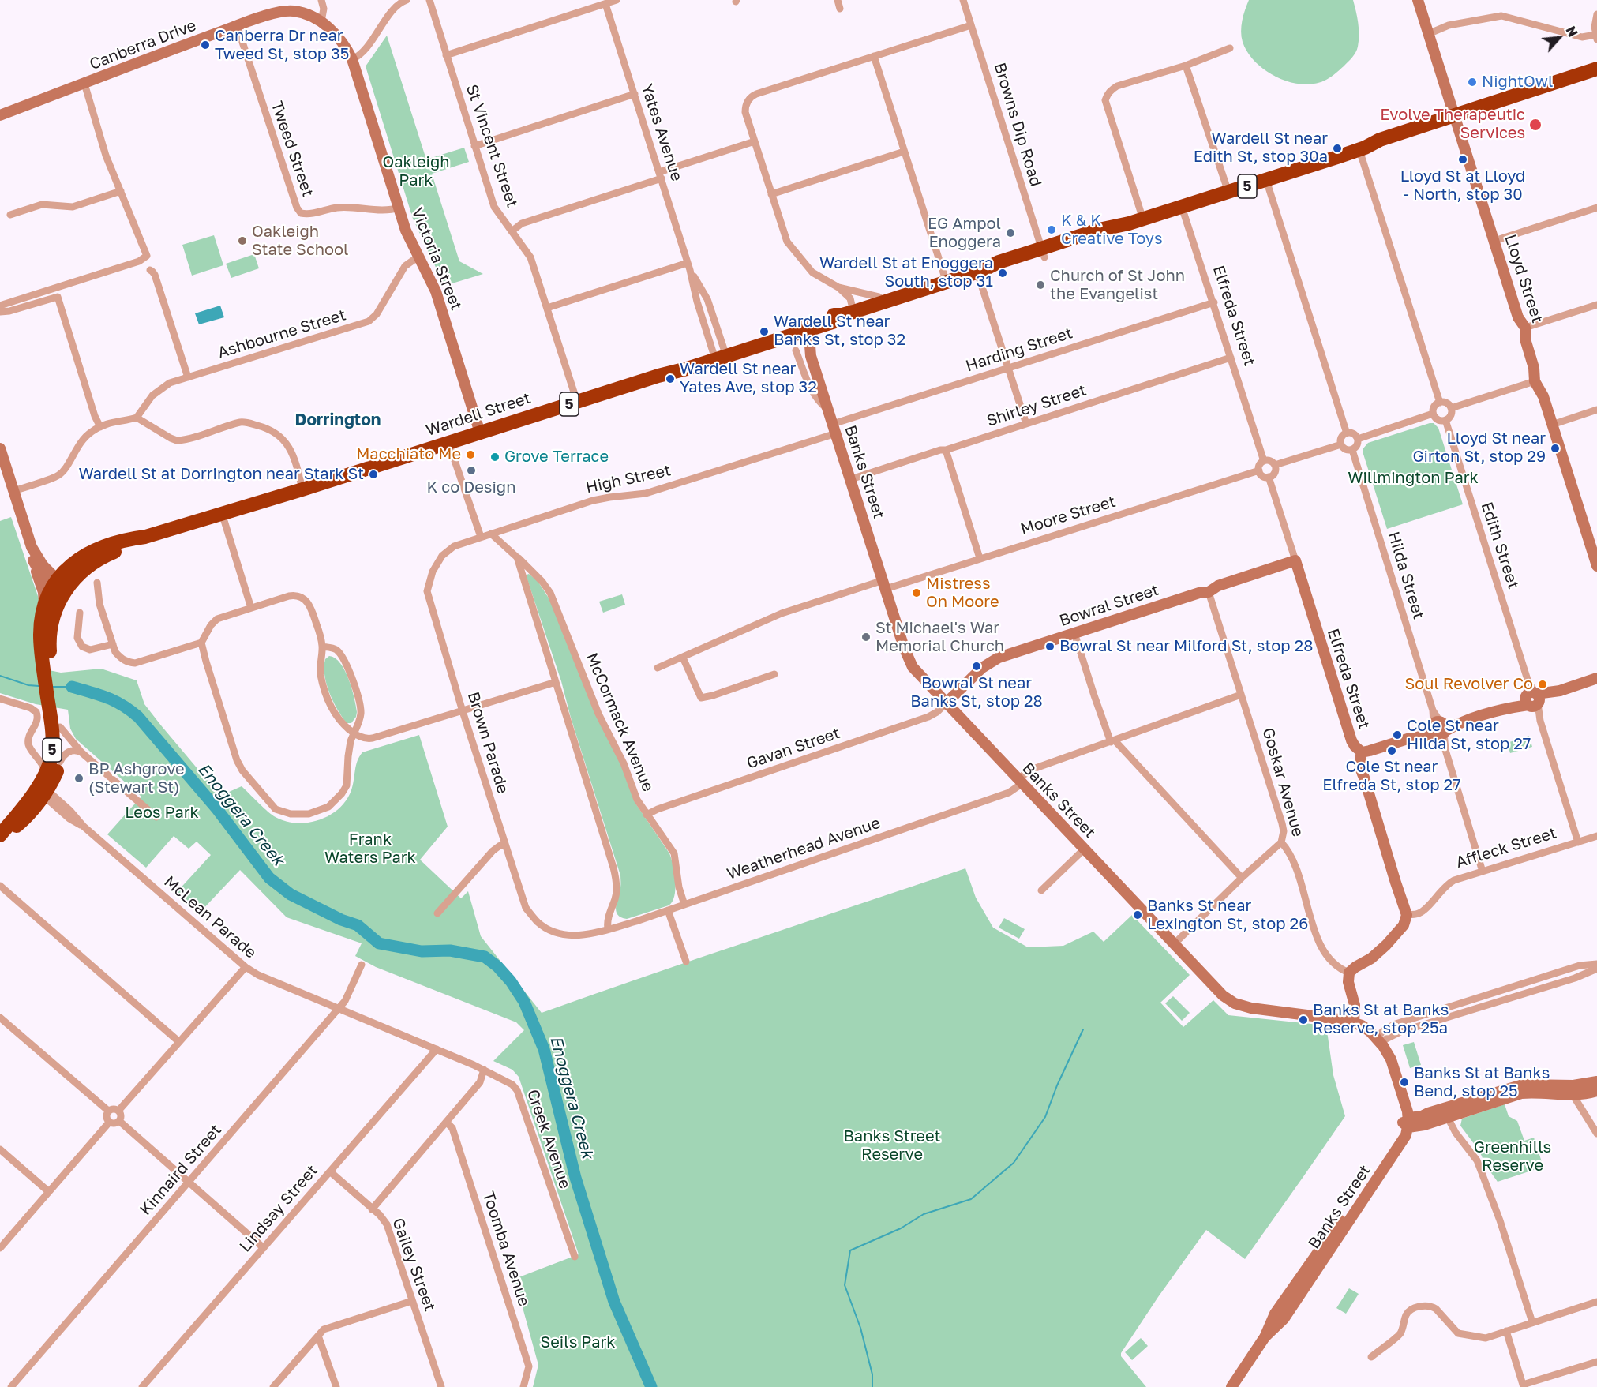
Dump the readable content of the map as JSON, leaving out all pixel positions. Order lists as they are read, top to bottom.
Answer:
{
  "streets": {
    "highway": ["5", "Wardell Street"],
    "street": [
      "Canberra Drive",
      "Browns Dip Road",
      "Yates Avenue",
      "St Vincent Street",
      "Tweed Street",
      "Victoria Street",
      "Lloyd Street",
      "Elfreda Street",
      "Ashbourne Street",
      "Harding Street",
      "Shirley Street",
      "Banks Street",
      "High Street",
      "Moore Street",
      "Edith Street",
      "Hilda Street",
      "Bowral Street",
      "McCormack Avenue",
      "Brown Parade",
      "Gavan Street",
      "Goskar Avenue",
      "Affleck Street",
      "Weatherhead Avenue",
      "McLean Parade",
      "Creek Avenue",
      "Kinnaird Street",
      "Lindsay Street",
      "Toomba Avenue",
      "Gailey Street"
    ]
  },
  "crossings": [
    ["Canberra Drive", "Tweed Street"],
    ["Canberra Drive", "Victoria Street"],
    ["Browns Dip Road", "Wardell Street"],
    ["Yates Avenue", "Wardell Street"],
    ["St Vincent Street", "Wardell Street"],
    ["Tweed Street", "Victoria Street"],
    ["5", "Wardell Street"],
    ["5", "McLean Parade"],
    ["Victoria Street", "Ashbourne Street"],
    ["Victoria Street", "Wardell Street"],
    ["Lloyd Street", "Wardell Street"],
    ["Elfreda Street", "Harding Street"],
    ["Elfreda Street", "Shirley Street"],
    ["Elfreda Street", "Wardell Street"],
    ["Elfreda Street", "Moore Street"],
    ["Elfreda Street", "Bowral Street"],
    ["Elfreda Street", "Affleck Street"],
    ["Harding Street", "Banks Street"],
    ["Harding Street", "High Street"],
    ["Shirley Street", "Banks Street"],
    ["Wardell Street", "Banks Street"],
    ["Banks Street", "High Street"],
    ["Banks Street", "Moore Street"],
    ["Banks Street", "Bowral Street"],
    ["Banks Street", "Gavan Street"],
    ["Banks Street", "Weatherhead Avenue"],
    ["High Street", "McCormack Avenue"],
    ["High Street", "Brown Parade"],
    ["Edith Street", "Affleck Street"],
    ["Hilda Street", "Affleck Street"],
    ["Bowral Street", "Gavan Street"],
    ["Bowral Street", "Goskar Avenue"],
    ["McCormack Avenue", "Gavan Street"],
    ["McCormack Avenue", "Weatherhead Avenue"],
    ["Brown Parade", "Weatherhead Avenue"],
    ["Goskar Avenue", "Weatherhead Avenue"],
    ["McLean Parade", "Creek Avenue"],
    ["McLean Parade", "Kinnaird Street"],
    ["McLean Parade", "Lindsay Street"],
    ["Creek Avenue", "Lindsay Street"],
    ["Lindsay Street", "Gailey Street"]
  ],
  "districts": ["Dorrington"],
  "water": ["Enoggera Creek"],
  "parks": [
    "Oakleigh Park",
    "Willmington Park",
    "Leos Park",
    "Frank Waters Park",
    "Banks Street Reserve",
    "Greenhills Reserve",
    "Seils Park"
  ],
  "places": [
    "Canberra Dr near Tweed St, stop 35",
    "NightOwl",
    "Evolve Therapeutic Services",
    "Wardell St near Edith St, stop 30a",
    "Lloyd St at Lloyd - North, stop 30",
    "K & K Creative Toys",
    "EG Ampol Enoggera",
    "Oakleigh State School",
    "Wardell St at Enoggera South, stop 31",
    "Church of St John the Evangelist",
    "Wardell St near Banks St, stop 32",
    "Wardell St near Yates Ave, stop 32",
    "Lloyd St near Girton St, stop 29",
    "Macchiato Me",
    "Grove Terrace",
    "K co Design",
    "Wardell St at Dorrington near Stark St",
    "Mistress On Moore",
    "St Michael's War Memorial Church",
    "Bowral St near Milford St, stop 28",
    "Bowral St near Banks St, stop 28",
    "Soul Revolver Co",
    "Cole St near Hilda St, stop 27",
    "Cole St near Elfreda St, stop 27",
    "BP Ashgrove (Stewart St)",
    "Banks St near Lexington St, stop 26",
    "Banks St at Banks Reserve, stop 25a",
    "Banks St at Banks Bend, stop 25"
  ],
  "north": "top right"
}
